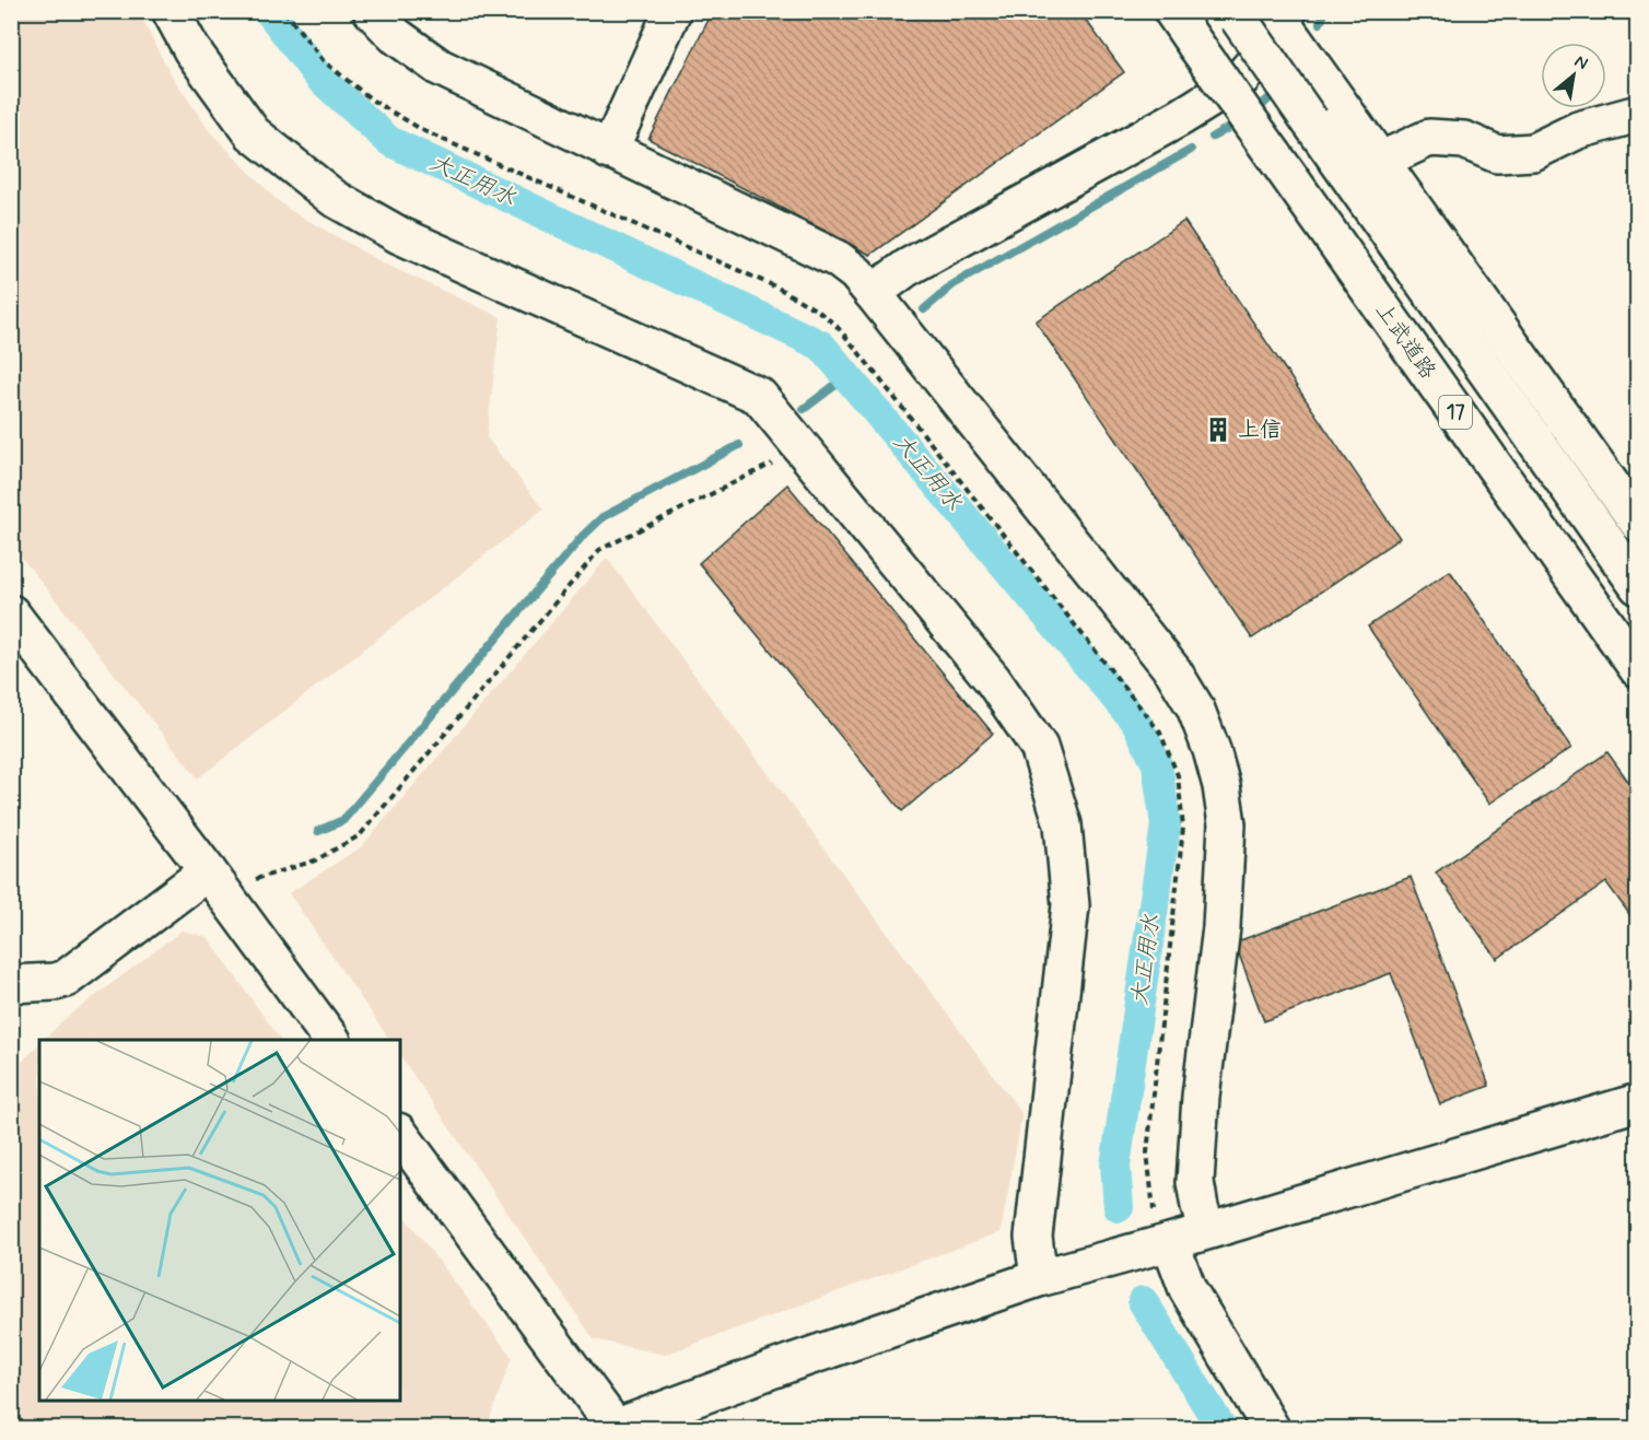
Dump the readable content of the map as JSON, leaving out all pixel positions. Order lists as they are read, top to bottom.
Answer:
{
  "streets": {
    "main road": ["上武道路", "17"]
  },
  "water": ["大正用水"],
  "places": {
    "building": ["上信"]
  },
  "north": "top right"
}
